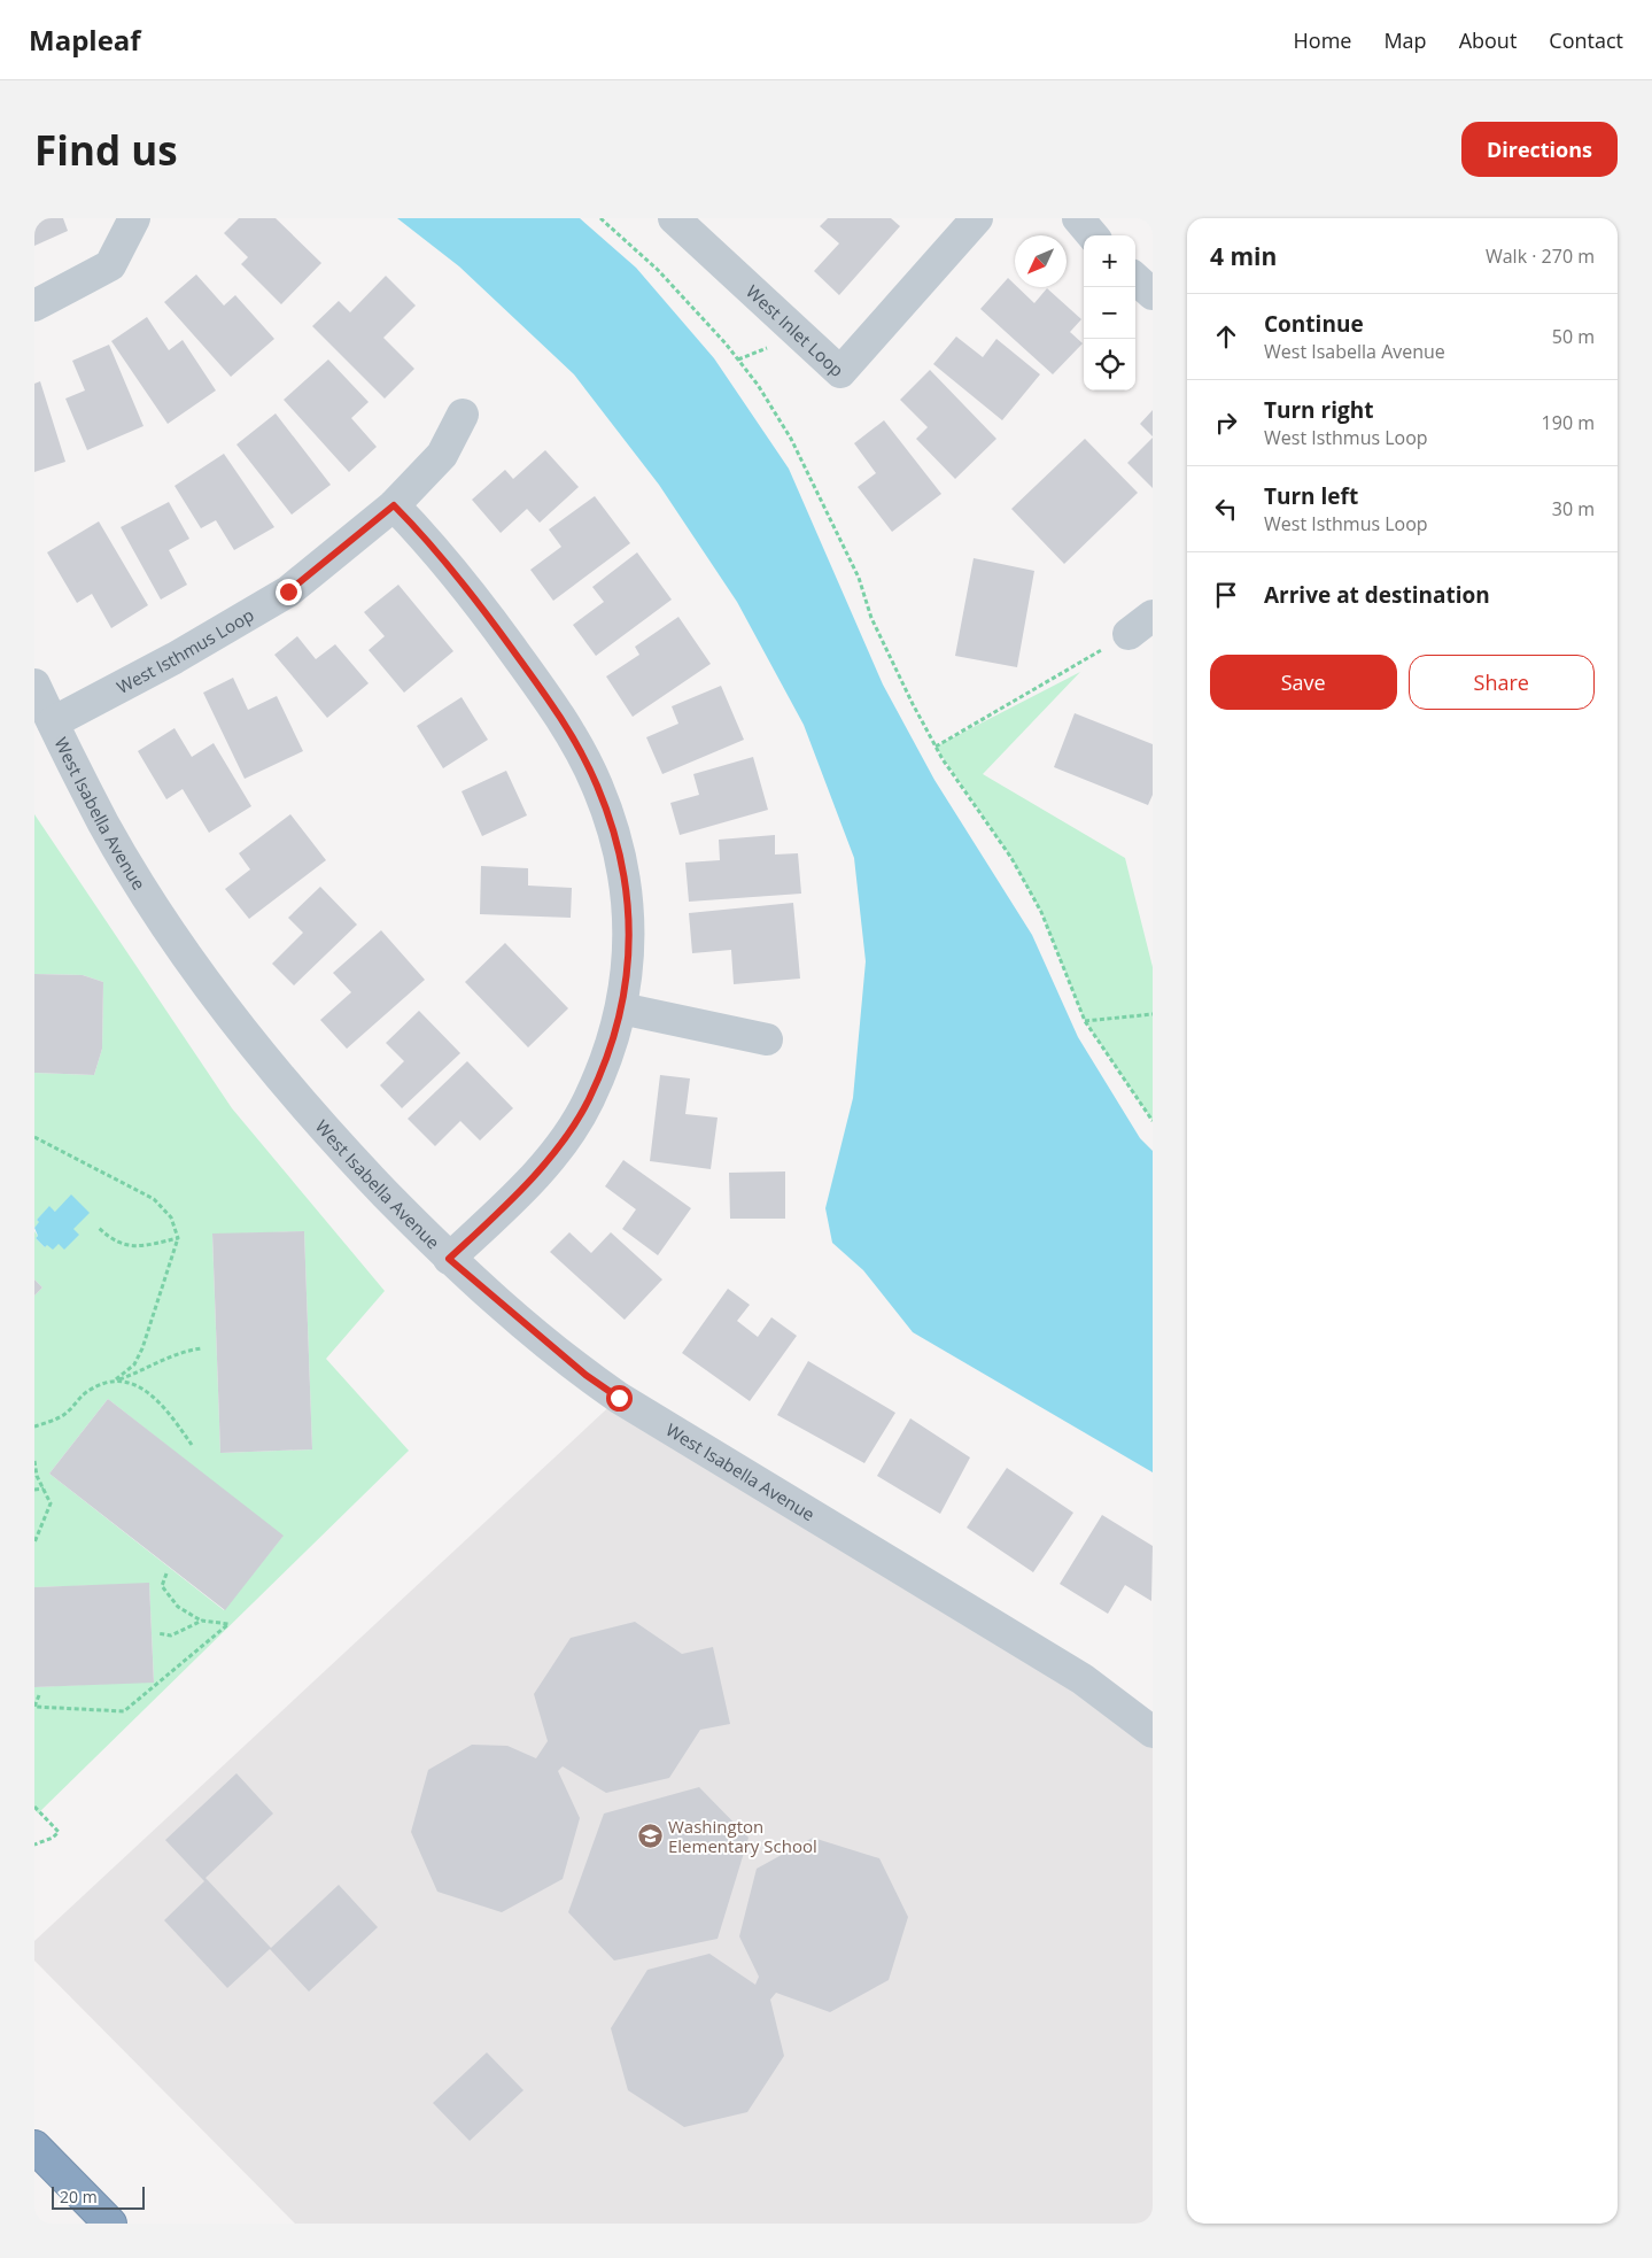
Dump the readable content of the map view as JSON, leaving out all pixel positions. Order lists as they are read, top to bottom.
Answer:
{
  "streets": {
    "street": ["West Inlet Loop", "West Isthmus Loop", "West Isabella Avenue"]
  },
  "crossings": [
    ["West Isthmus Loop", "West Isabella Avenue"]
  ],
  "places": {
    "school or university": ["Washington Elementary School"]
  },
  "scale_bar": "20 m",
  "north": "bottom left",
  "page": {
    "header": "Mapleaf",
    "nav": [
      "Home",
      "Map",
      "About",
      "Contact"
    ],
    "buttons": [
      "Directions",
      ["Save", "Share"]
    ],
    "title": "Find us",
    "heading": ["4 min", "Walk · 270 m"],
    "map_buttons": ["+", "−"],
    "list": [
      ["Continue", "West Isabella Avenue", "50 m"],
      ["Turn right", "West Isthmus Loop", "190 m"],
      ["Turn left", "West Isthmus Loop", "30 m"],
      "Arrive at destination"
    ],
    "scale": "20 m"
  }
}
